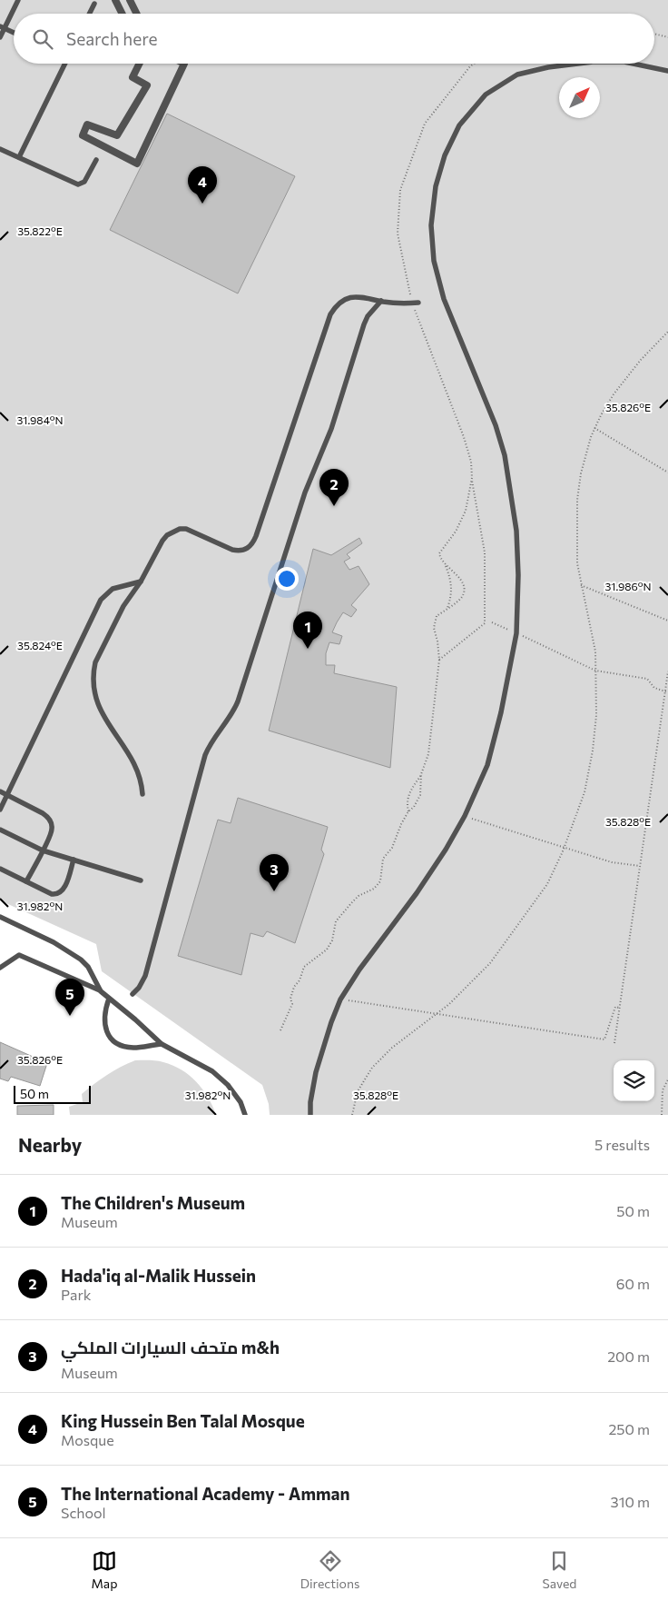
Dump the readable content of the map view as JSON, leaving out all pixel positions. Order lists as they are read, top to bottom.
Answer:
{
  "scale_bar": "50 m",
  "north": "top right",
  "page": {
    "search": "Search here",
    "pins": [
      "4",
      "2",
      "1",
      "3",
      "5"
    ],
    "scale": "50 m",
    "heading": ["Nearby", "5 results"],
    "list": [
      {
        "mark": "1",
        "name": "The Children's Museum",
        "note": "Museum",
        "value": "50 m"
      },
      {
        "mark": "2",
        "name": "Hada'iq al-Malik Hussein",
        "note": "Park",
        "value": "60 m"
      },
      {
        "mark": "3",
        "name": "متحف السيارات الملكي m&h",
        "note": "Museum",
        "value": "200 m"
      },
      {
        "mark": "4",
        "name": "King Hussein Ben Talal Mosque",
        "note": "Mosque",
        "value": "250 m"
      },
      {
        "mark": "5",
        "name": "The International Academy - Amman",
        "note": "School",
        "value": "310 m"
      }
    ],
    "nav": ["Map", "Directions", "Saved"]
  },
  "coordinates": [
    "35.822°E",
    "35.826°E",
    "31.984°N",
    "31.986°N",
    "35.824°E",
    "35.828°E",
    "31.982°N"
  ]
}
